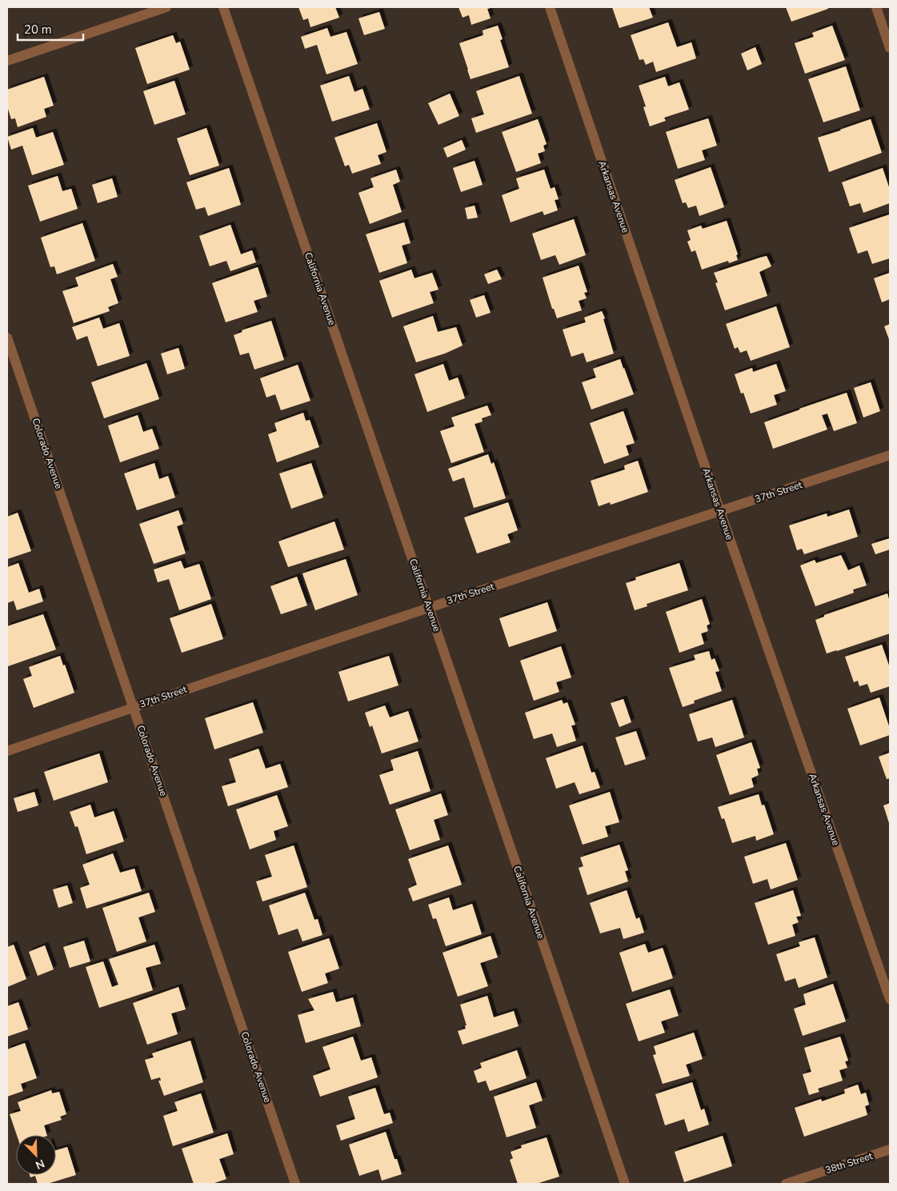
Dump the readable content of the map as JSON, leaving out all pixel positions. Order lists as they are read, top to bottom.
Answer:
{
  "streets": {
    "street": [
      "Arkansas Avenue",
      "California Avenue",
      "Colorado Avenue",
      "37th Street",
      "38th Street"
    ]
  },
  "crossings": [
    ["Arkansas Avenue", "37th Street"],
    ["California Avenue", "37th Street"],
    ["Colorado Avenue", "37th Street"]
  ],
  "scale_bar": "20 m",
  "north": "bottom right"
}
